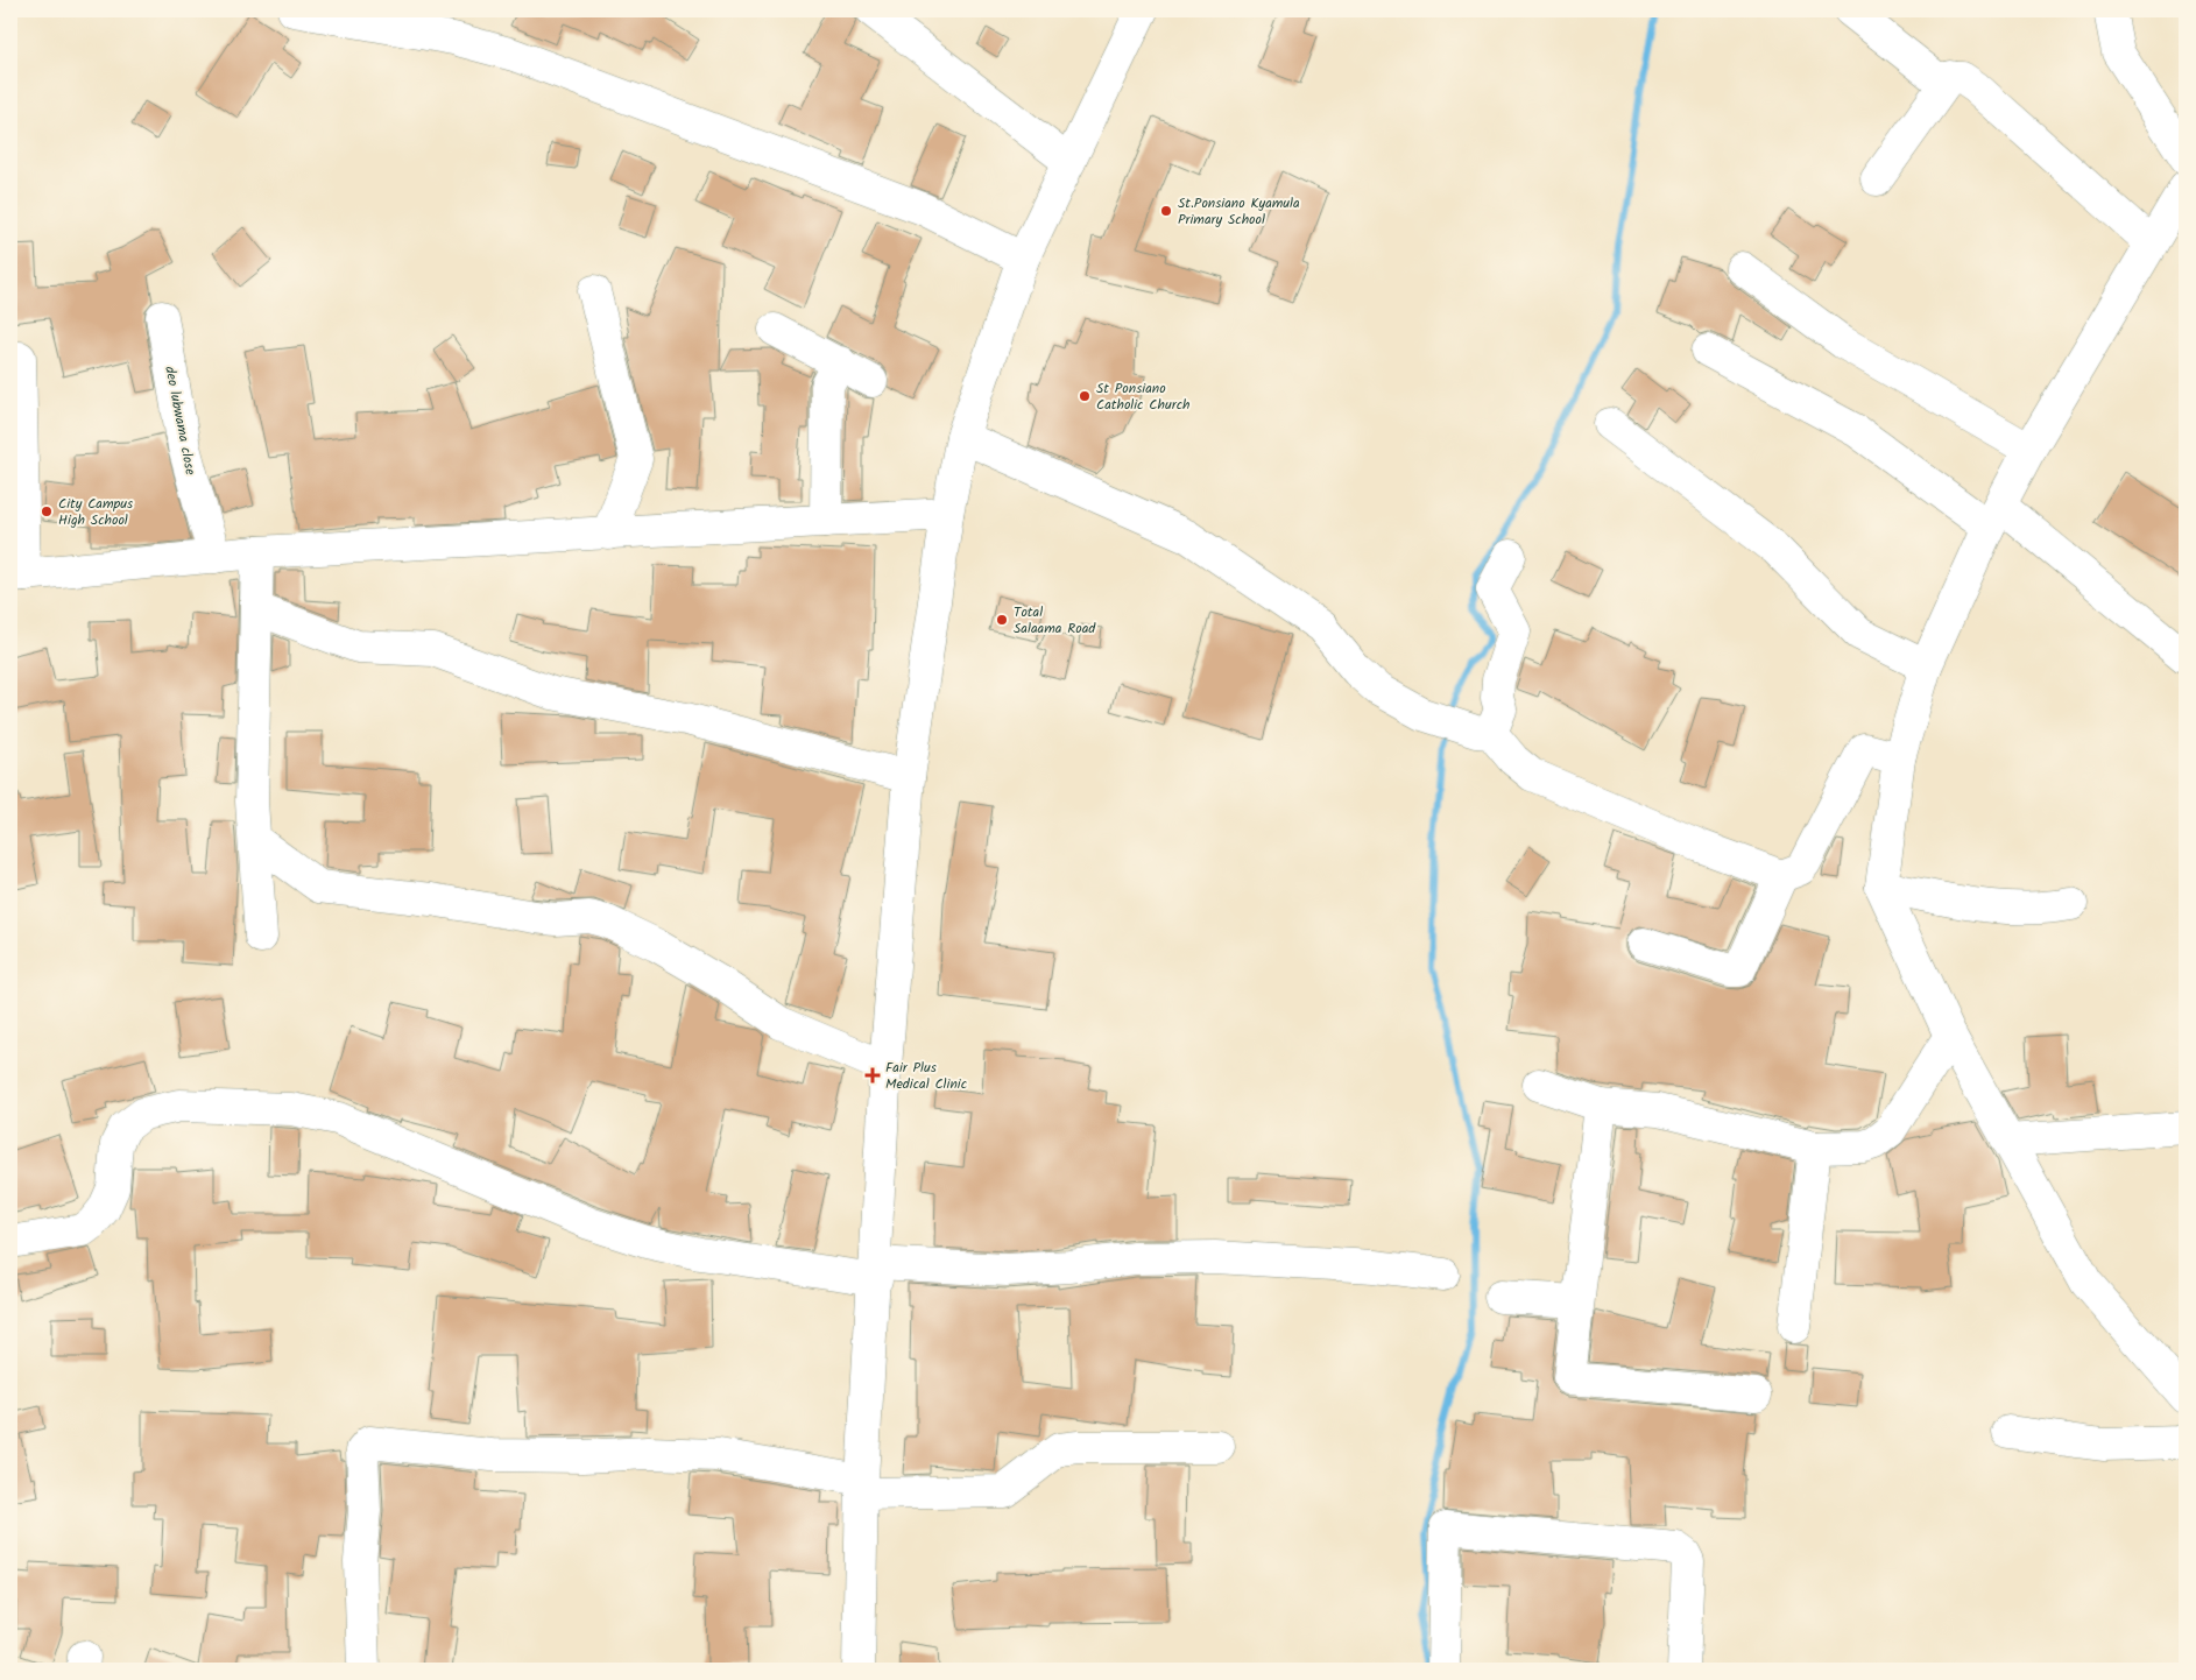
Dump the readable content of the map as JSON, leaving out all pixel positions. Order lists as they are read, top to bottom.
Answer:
{
  "streets": {
    "street": ["deo lubwama close"]
  },
  "places": {
    "other": [
      "St.Ponsiano Kyamula Primary School",
      "St Ponsiano Catholic Church",
      "City Campus High School",
      "Total Salaama Road"
    ],
    "health": ["Fair Plus Medical Clinic"]
  }
}
